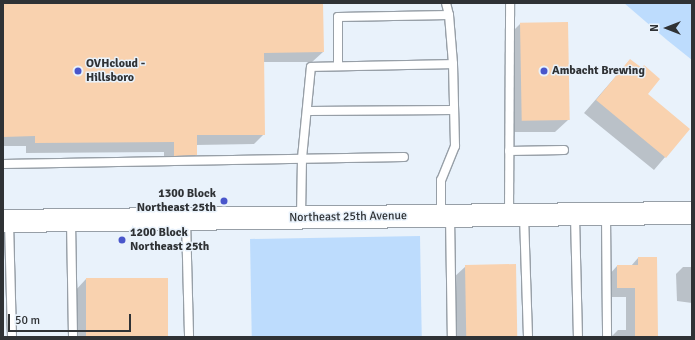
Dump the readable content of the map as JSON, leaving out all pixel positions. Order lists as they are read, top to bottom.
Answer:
{
  "streets": {
    "main road": ["Northeast 25th Avenue"]
  },
  "places": [
    "OVHcloud - Hillsboro",
    "Ambacht Brewing",
    "1300 Block Northeast 25th",
    "1200 Block Northeast 25th"
  ],
  "scale_bar": "50 m",
  "north": "left"
}
